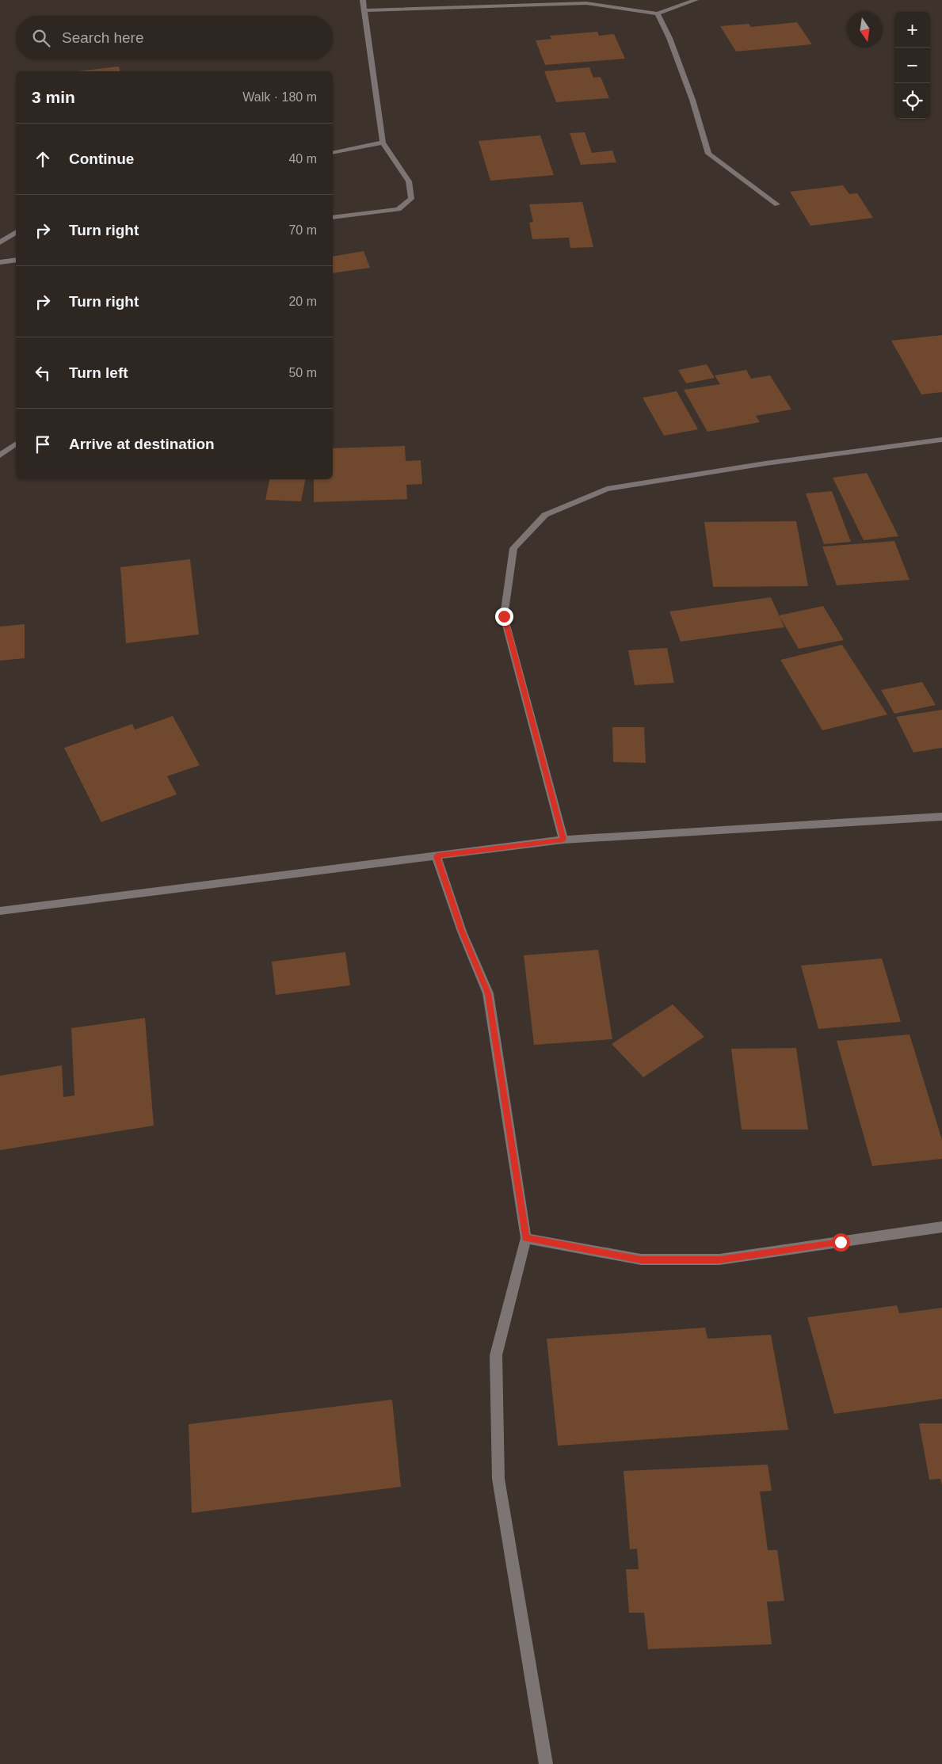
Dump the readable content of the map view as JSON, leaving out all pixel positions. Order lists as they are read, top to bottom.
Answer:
{
  "north": "bottom",
  "page": {
    "map_buttons": ["+", "−"],
    "search": "Search here",
    "heading": ["3 min", "Walk · 180 m"],
    "list": [
      ["Continue", "40 m"],
      ["Turn right", "70 m"],
      ["Turn right", "20 m"],
      ["Turn left", "50 m"],
      "Arrive at destination"
    ]
  }
}
